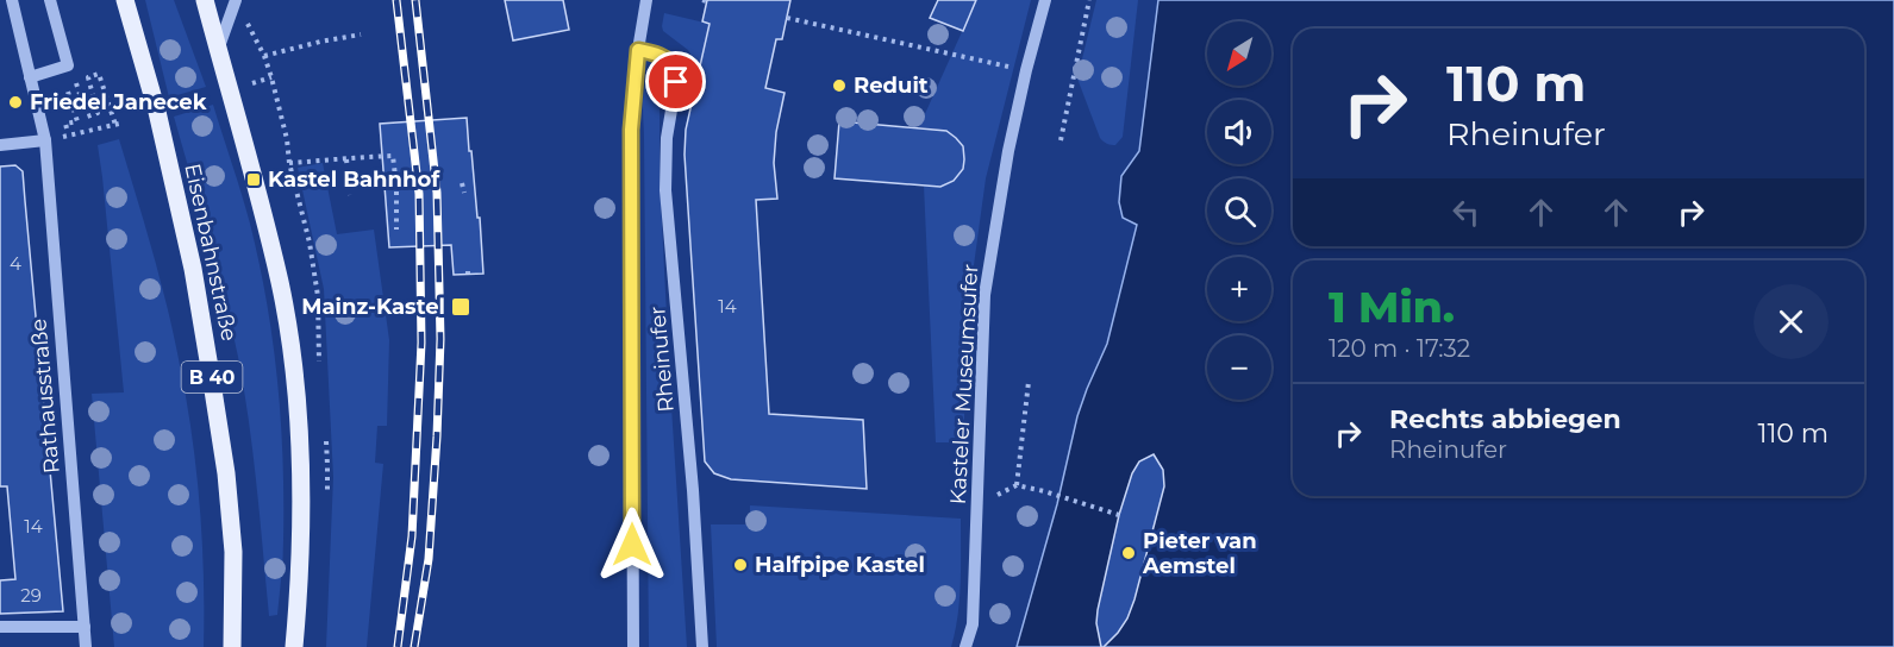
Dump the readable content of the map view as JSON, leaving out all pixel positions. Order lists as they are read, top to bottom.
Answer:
{
  "streets": {
    "main road": ["Eisenbahnstraße", "B 40"],
    "street": ["Rheinufer", "Kasteler Museumsufer", "Rathausstraße"]
  },
  "places": {
    "other": [
      "Reduit",
      "Friedel Janecek",
      "Pieter van Aemstel",
      "Halfpipe Kastel"
    ],
    "transit": ["Kastel Bahnhof", "Mainz-Kastel"]
  },
  "house_numbers": [
    "4",
    "14",
    "14",
    "29"
  ],
  "north": "bottom left",
  "page": {
    "map_buttons": ["+", "−"],
    "turn": ["110 m", "Rheinufer"],
    "heading": ["1 Min.", "120 m · 17:32"],
    "list": [
      {
        "name": "Rechts abbiegen",
        "note": "Rheinufer",
        "value": "110 m"
      }
    ]
  }
}
